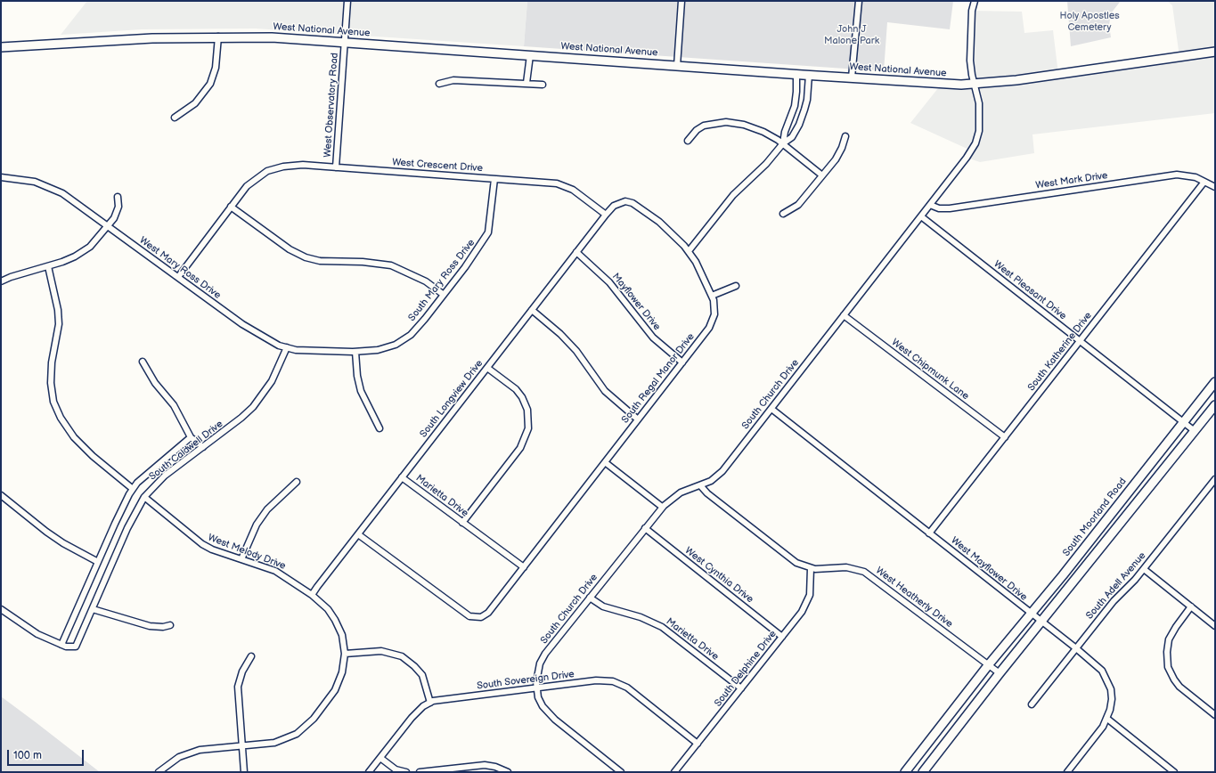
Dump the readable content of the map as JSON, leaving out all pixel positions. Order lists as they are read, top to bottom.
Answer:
{
  "streets": {
    "main road": ["West National Avenue", "South Moorland Road"],
    "street": [
      "West Observatory Road",
      "West Crescent Drive",
      "West Mark Drive",
      "West Mary Ross Drive",
      "South Mary Ross Drive",
      "West Pleasant Drive",
      "Mayflower Drive",
      "South Katherine Drive",
      "West Chipmunk Lane",
      "South Regal Manor Drive",
      "South Church Drive",
      "South Longview Drive",
      "South Caldwell Drive",
      "Marietta Drive",
      "West Melody Drive",
      "West Mayflower Drive",
      "West Cynthia Drive",
      "South Adell Avenue",
      "West Heatherly Drive",
      "South Delphine Drive",
      "South Sovereign Drive"
    ]
  },
  "crossings": [
    ["West National Avenue", "West Observatory Road"],
    ["West National Avenue", "South Church Drive"],
    ["West Observatory Road", "West Crescent Drive"],
    ["West Crescent Drive", "West Mary Ross Drive"],
    ["West Crescent Drive", "South Mary Ross Drive"],
    ["West Crescent Drive", "South Longview Drive"],
    ["West Mark Drive", "South Katherine Drive"],
    ["West Mark Drive", "South Church Drive"],
    ["West Mary Ross Drive", "South Mary Ross Drive"],
    ["West Mary Ross Drive", "South Caldwell Drive"],
    ["West Pleasant Drive", "South Katherine Drive"],
    ["West Pleasant Drive", "South Church Drive"],
    ["West Pleasant Drive", "South Moorland Road"],
    ["Mayflower Drive", "South Regal Manor Drive"],
    ["Mayflower Drive", "South Longview Drive"],
    ["South Katherine Drive", "West Chipmunk Lane"],
    ["South Katherine Drive", "West Mayflower Drive"],
    ["West Chipmunk Lane", "South Church Drive"],
    ["South Regal Manor Drive", "South Longview Drive"],
    ["South Regal Manor Drive", "Marietta Drive"],
    ["South Church Drive", "Marietta Drive"],
    ["South Church Drive", "West Mayflower Drive"],
    ["South Church Drive", "West Cynthia Drive"],
    ["South Church Drive", "West Heatherly Drive"],
    ["South Church Drive", "South Sovereign Drive"],
    ["South Longview Drive", "Marietta Drive"],
    ["South Longview Drive", "West Melody Drive"],
    ["South Caldwell Drive", "West Melody Drive"],
    ["Marietta Drive", "South Delphine Drive"],
    ["South Moorland Road", "West Mayflower Drive"],
    ["South Moorland Road", "West Heatherly Drive"],
    ["West Mayflower Drive", "South Adell Avenue"],
    ["West Cynthia Drive", "South Delphine Drive"],
    ["West Heatherly Drive", "South Delphine Drive"],
    ["South Delphine Drive", "South Sovereign Drive"]
  ],
  "parks": ["Holy Apostles Cemetery", "John J Malone Park"],
  "scale_bar": "100 m"
}
